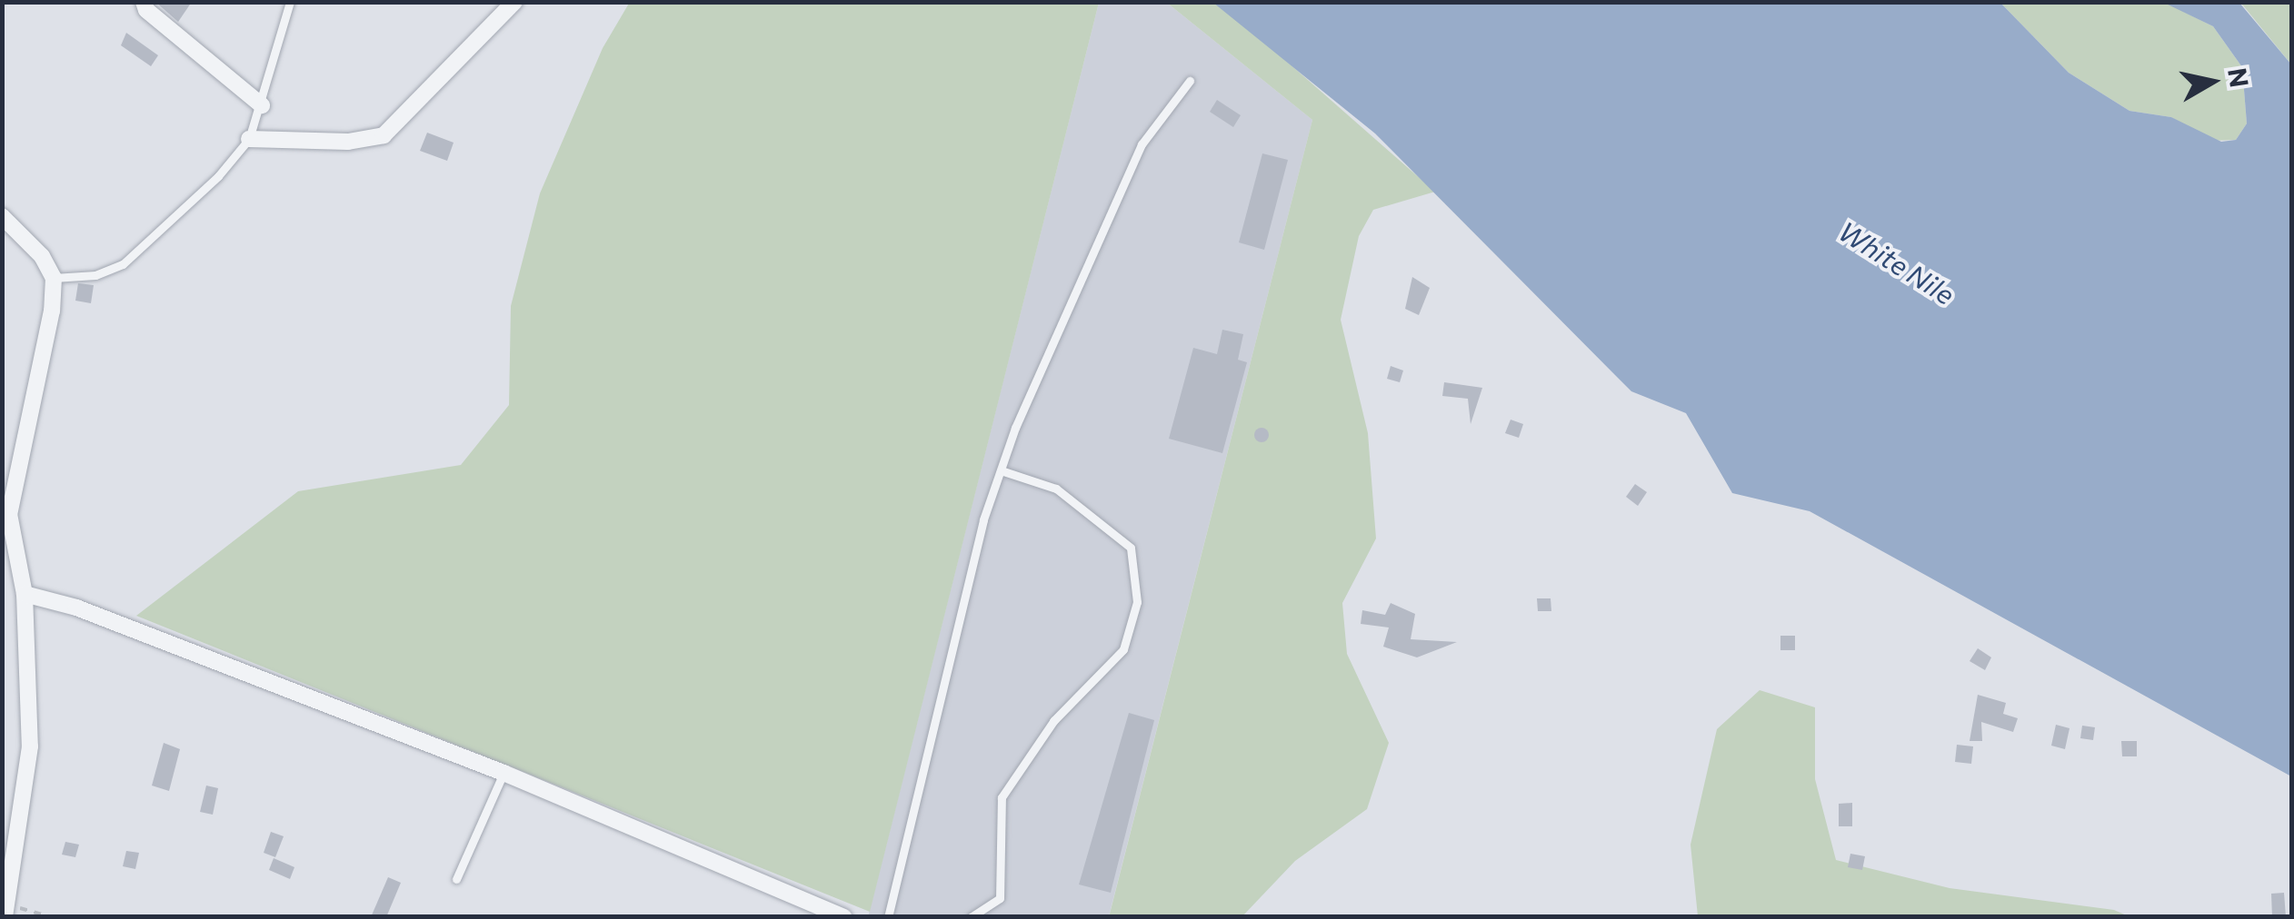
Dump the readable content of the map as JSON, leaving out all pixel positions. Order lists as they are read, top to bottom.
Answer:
{
  "water": ["White Nile"],
  "north": "right"
}
